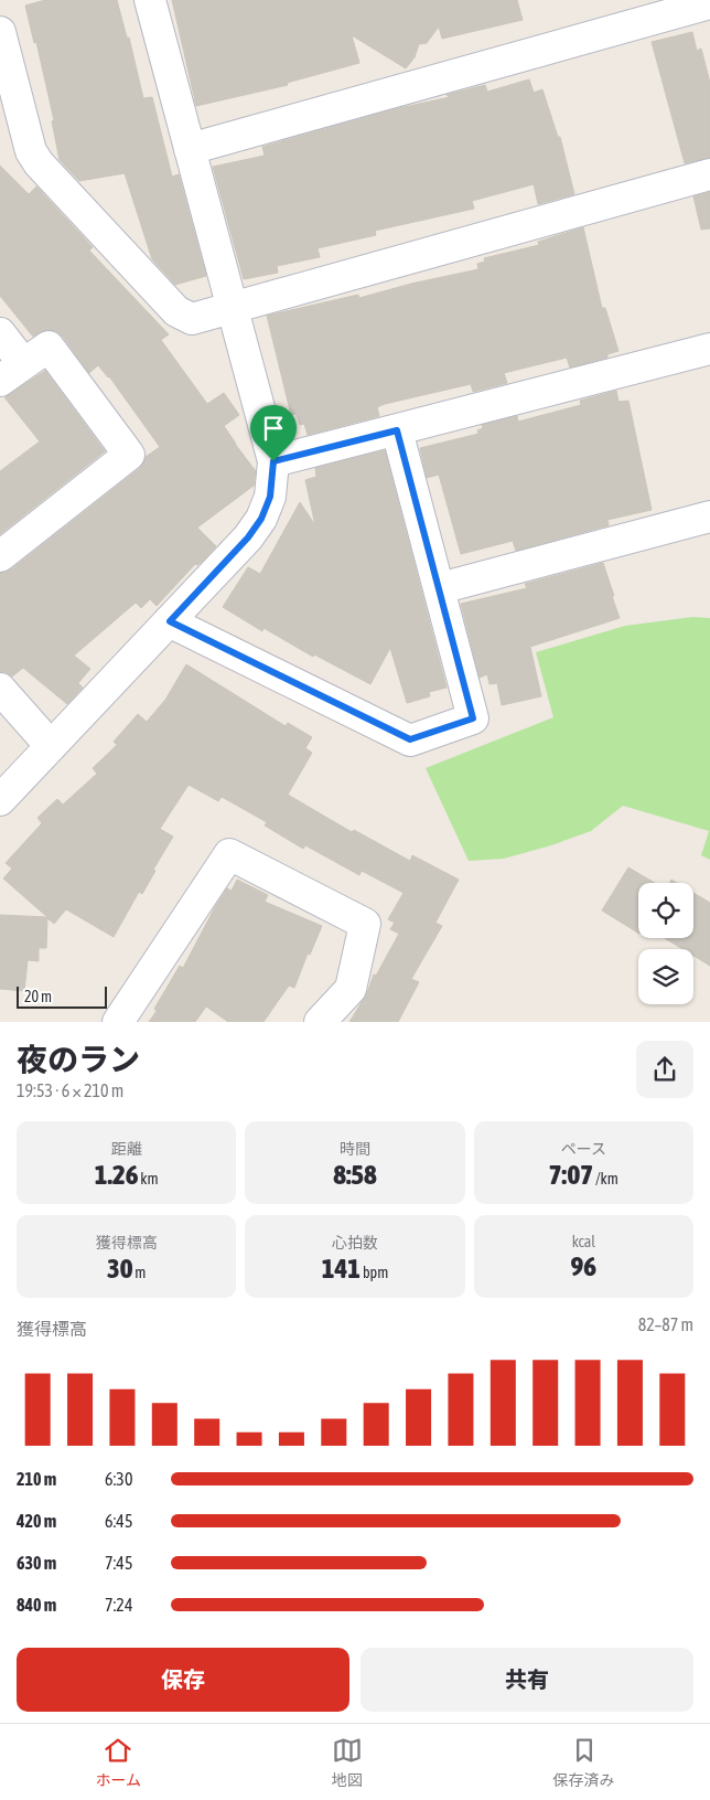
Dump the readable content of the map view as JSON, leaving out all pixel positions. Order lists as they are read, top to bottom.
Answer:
{
  "scale_bar": "20 m",
  "page": {
    "scale": "20 m",
    "heading": ["夜のラン", "19:53 · 6 × 210 m"],
    "stats": [
      ["距離", "1.26 km"],
      ["時間", "8:58"],
      ["ペース", "7:07 /km"],
      ["獲得標高", "30 m"],
      ["心拍数", "141 bpm"],
      ["kcal", "96"]
    ],
    "chart": ["獲得標高", "82–87 m"],
    "list": [
      {
        "name": "210 m",
        "note": "6:30"
      },
      {
        "name": "420 m",
        "note": "6:45"
      },
      {
        "name": "630 m",
        "note": "7:45"
      },
      {
        "name": "840 m",
        "note": "7:24"
      }
    ],
    "buttons": ["保存", "共有"],
    "tabs": ["ホーム", "地図", "保存済み"]
  }
}
